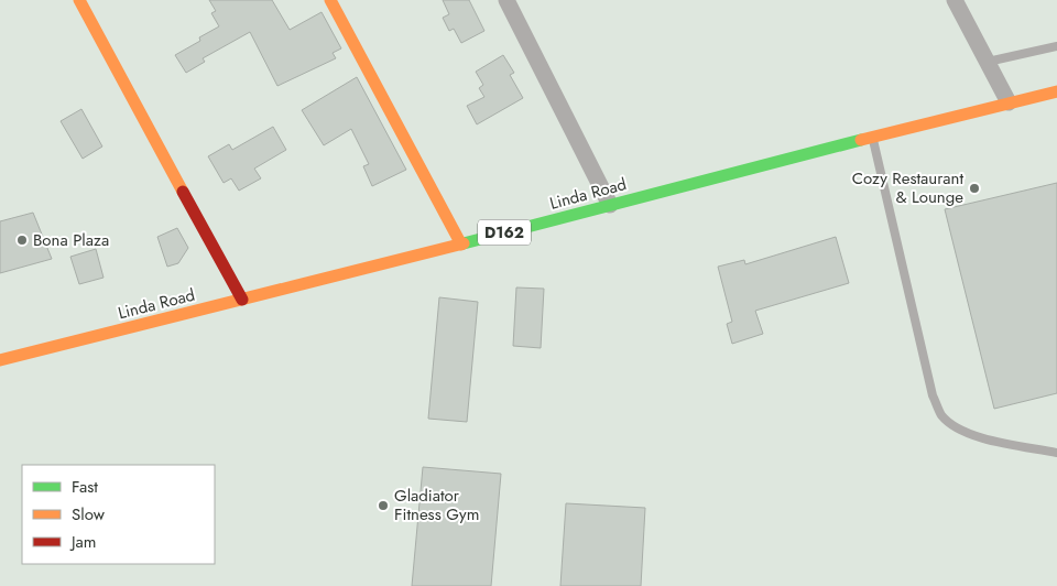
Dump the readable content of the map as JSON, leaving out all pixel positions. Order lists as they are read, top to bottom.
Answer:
{
  "streets": {
    "main road": ["Linda Road", "D162"]
  },
  "places": ["Cozy Restaurant & Lounge", "Bona Plaza", "Gladiator Fitness Gym"],
  "legend": ["Fast", "Slow", "Jam"]
}
